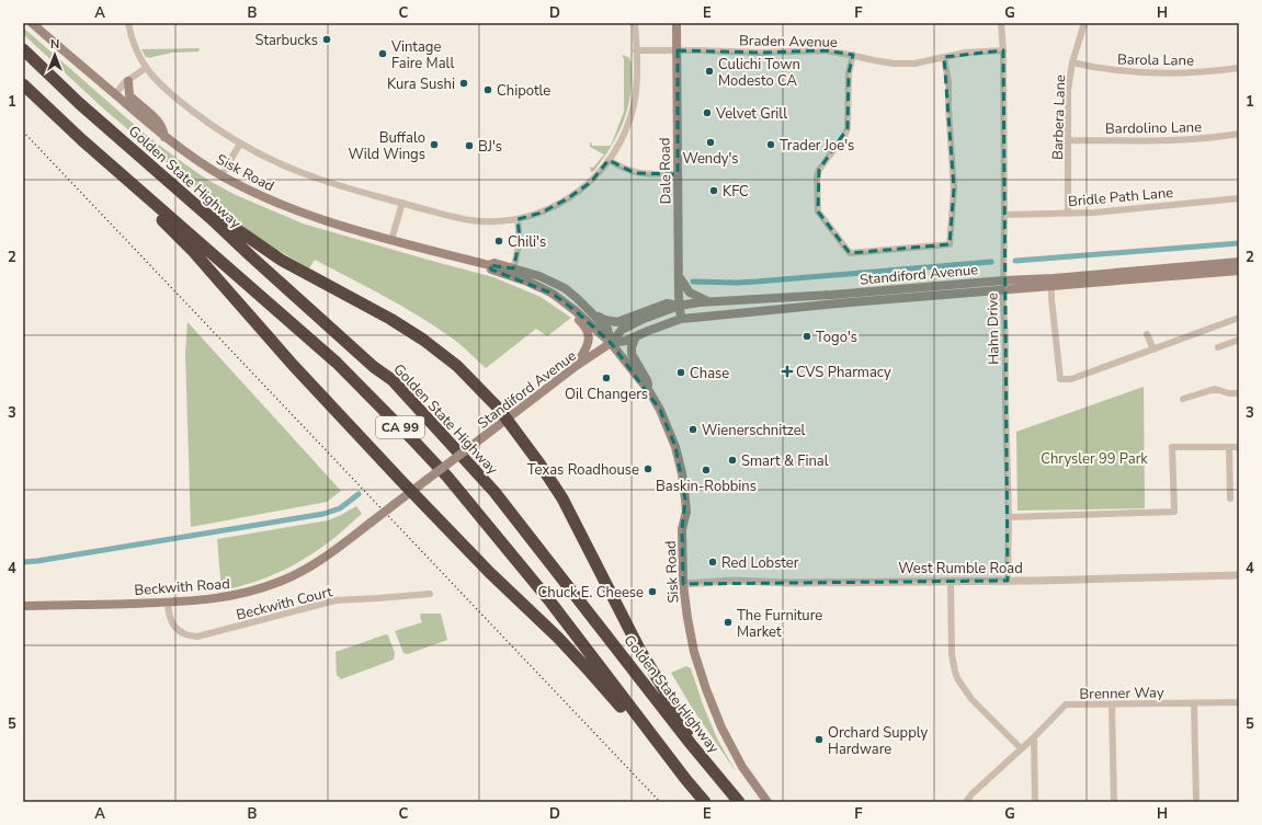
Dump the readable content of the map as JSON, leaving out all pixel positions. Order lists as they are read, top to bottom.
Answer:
{
  "streets": {
    "highway": ["Golden State Highway", "CA 99"],
    "main road": [
      "Dale Road",
      "Sisk Road",
      "Standiford Avenue",
      "Beckwith Road"
    ],
    "street": [
      "Braden Avenue",
      "Barola Lane",
      "Barbera Lane",
      "Bardolino Lane",
      "Bridle Path Lane",
      "Hahn Drive",
      "West Rumble Road",
      "Beckwith Court",
      "Brenner Way"
    ]
  },
  "crossings": [
    ["Braden Avenue", "Dale Road"],
    ["Braden Avenue", "Hahn Drive"],
    ["Barola Lane", "Barbera Lane"],
    ["Barbera Lane", "Bardolino Lane"],
    ["Barbera Lane", "Bridle Path Lane"],
    ["Dale Road", "Standiford Avenue"],
    ["Sisk Road", "Standiford Avenue"],
    ["Sisk Road", "West Rumble Road"],
    ["Bridle Path Lane", "Hahn Drive"],
    ["Standiford Avenue", "Hahn Drive"],
    ["Standiford Avenue", "Beckwith Road"],
    ["Hahn Drive", "West Rumble Road"],
    ["Beckwith Road", "Beckwith Court"]
  ],
  "parks": ["Chrysler 99 Park"],
  "places": {
    "other": [
      "Starbucks",
      "Vintage Faire Mall",
      "Culichi Town Modesto CA",
      "Kura Sushi",
      "Chipotle",
      "Velvet Grill",
      "Wendy's",
      "Buffalo Wild Wings",
      "Trader Joe's",
      "BJ's",
      "KFC",
      "Chili's",
      "Togo's",
      "Chase",
      "Oil Changers",
      "Wienerschnitzel",
      "Smart & Final",
      "Texas Roadhouse",
      "Baskin-Robbins",
      "Red Lobster",
      "Chuck E. Cheese",
      "The Furniture Market",
      "Orchard Supply Hardware"
    ],
    "health": ["CVS Pharmacy"]
  },
  "north": "top",
  "grid": {
    "columns": [
      "A",
      "B",
      "C",
      "D",
      "E",
      "F",
      "G",
      "H"
    ],
    "rows": [
      "1",
      "2",
      "3",
      "4",
      "5"
    ]
  }
}
